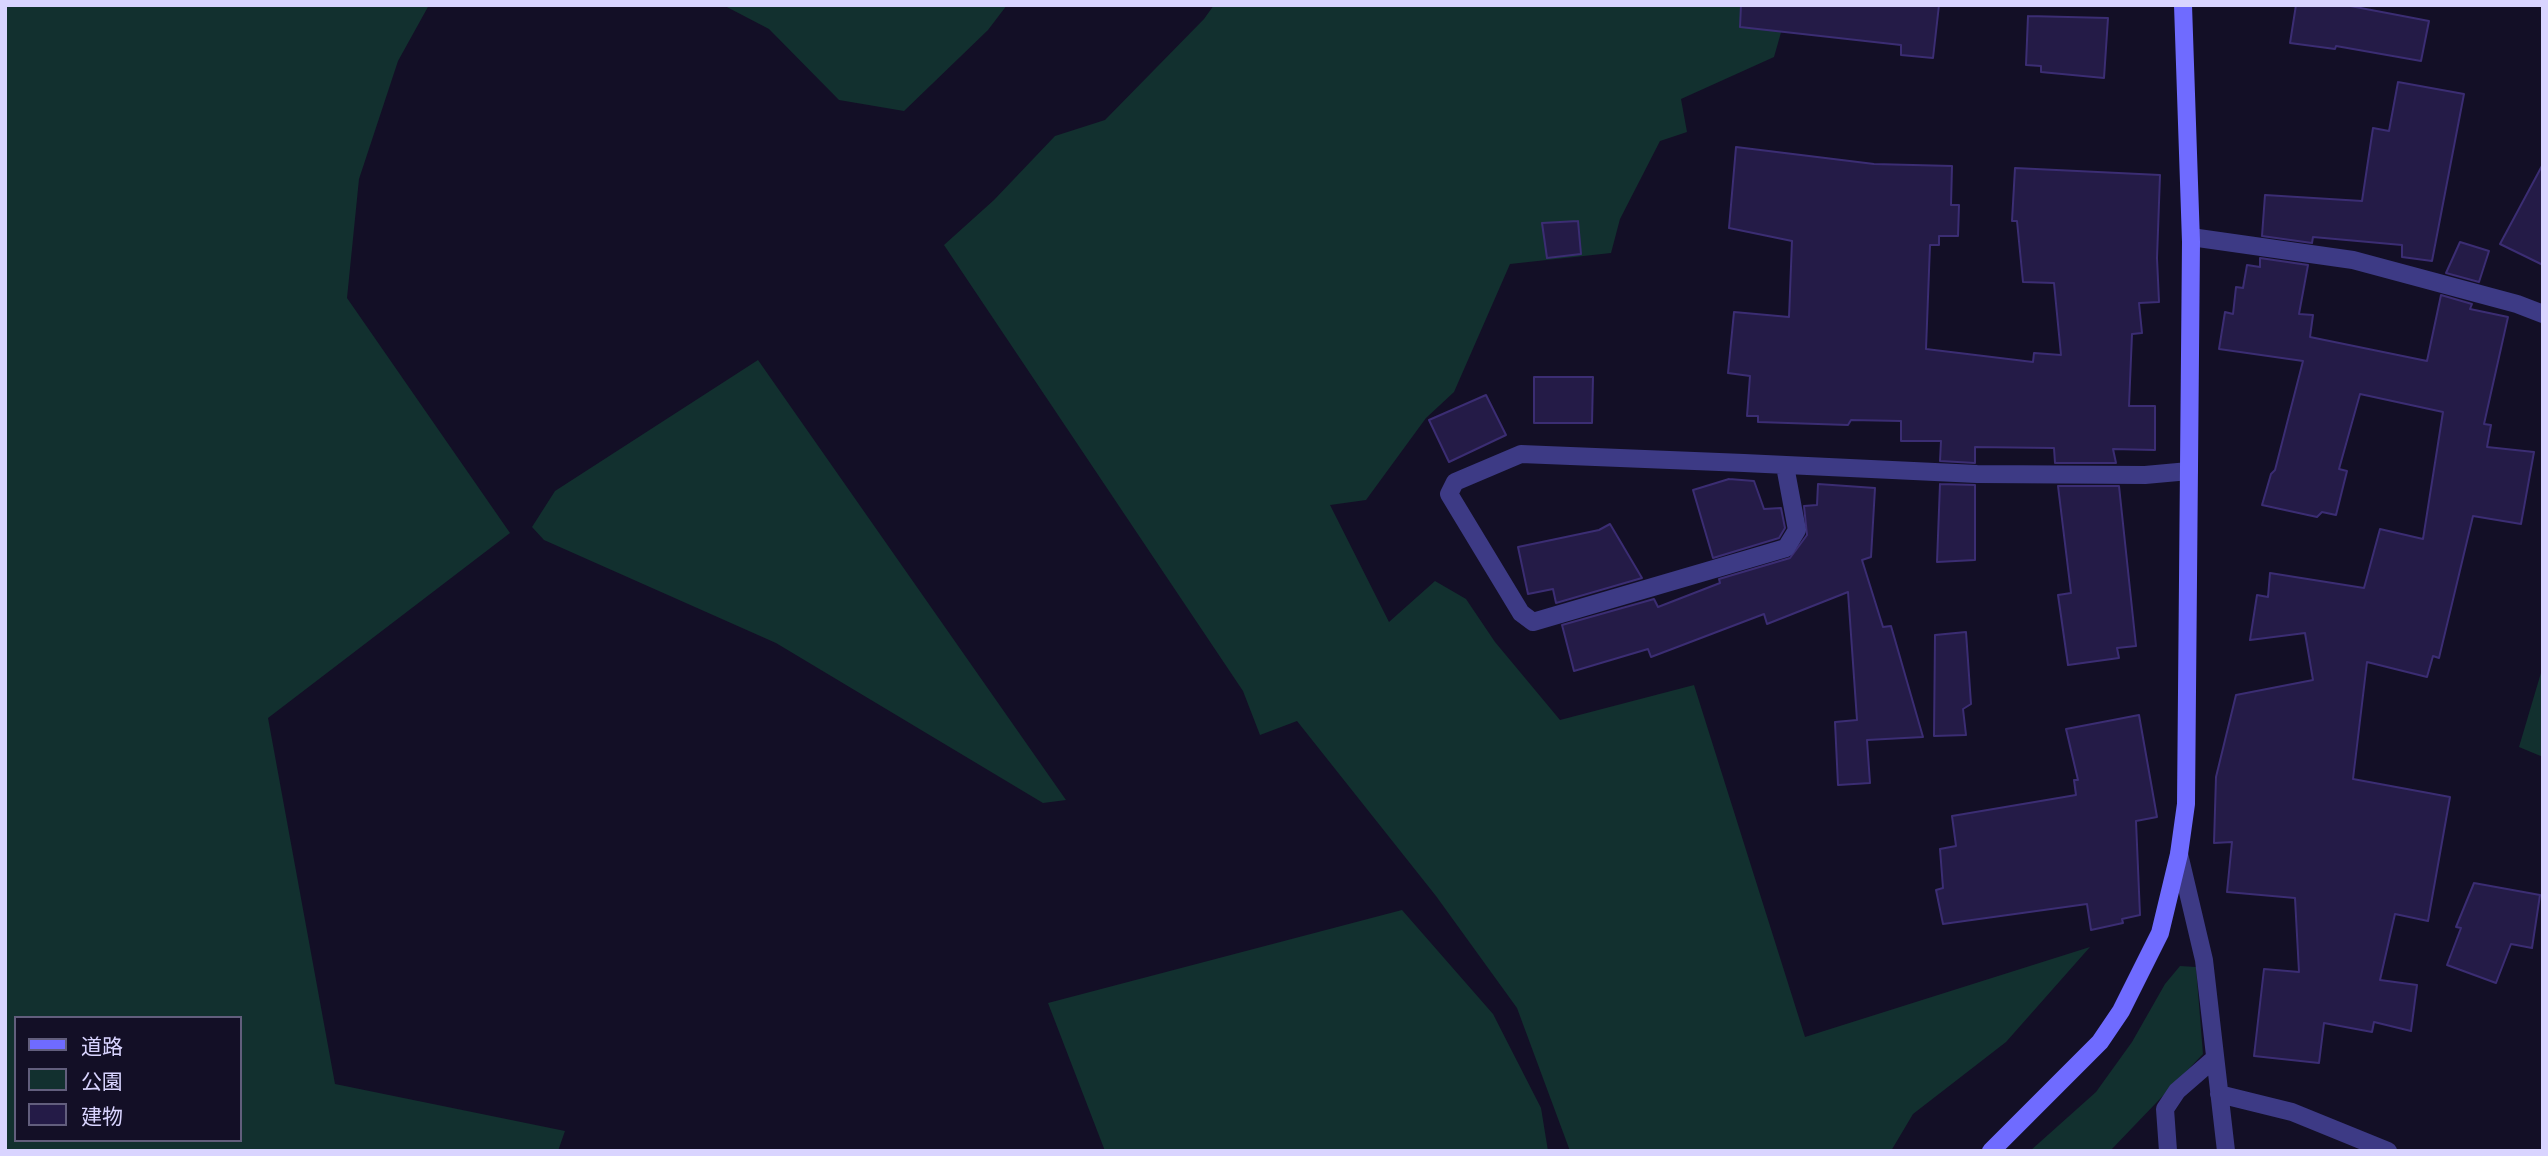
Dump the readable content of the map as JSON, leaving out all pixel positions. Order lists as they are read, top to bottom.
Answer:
{
  "legend": ["道路", "公園", "建物"]
}
